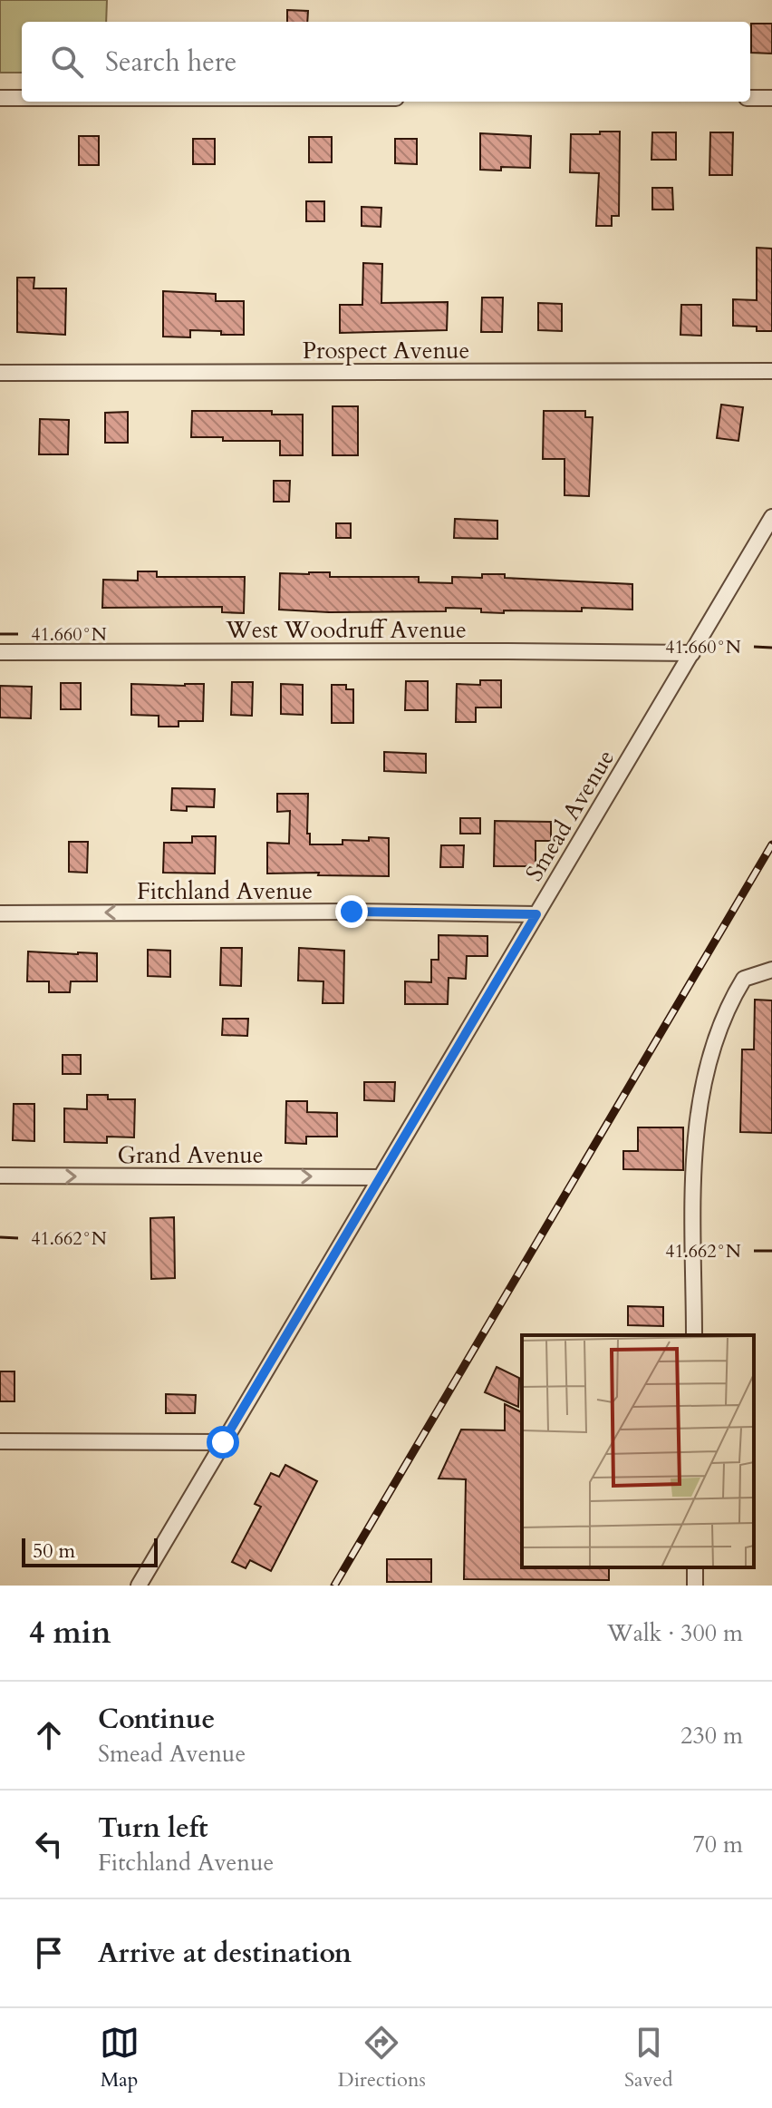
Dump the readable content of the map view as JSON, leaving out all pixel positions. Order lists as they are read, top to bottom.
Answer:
{
  "streets": {
    "street": [
      "Prospect Avenue",
      "West Woodruff Avenue",
      "Smead Avenue",
      "Fitchland Avenue",
      "Grand Avenue"
    ]
  },
  "crossings": [
    ["West Woodruff Avenue", "Smead Avenue"],
    ["Smead Avenue", "Fitchland Avenue"],
    ["Smead Avenue", "Grand Avenue"]
  ],
  "one_way": ["Fitchland Avenue", "Grand Avenue"],
  "scale_bar": "50 m",
  "page": {
    "search": "Search here",
    "scale": "50 m",
    "heading": ["4 min", "Walk · 300 m"],
    "list": [
      ["Continue", "Smead Avenue", "230 m"],
      ["Turn left", "Fitchland Avenue", "70 m"],
      "Arrive at destination"
    ],
    "nav": ["Map", "Directions", "Saved"]
  },
  "coordinates": ["41.660°N", "41.662°N"]
}
